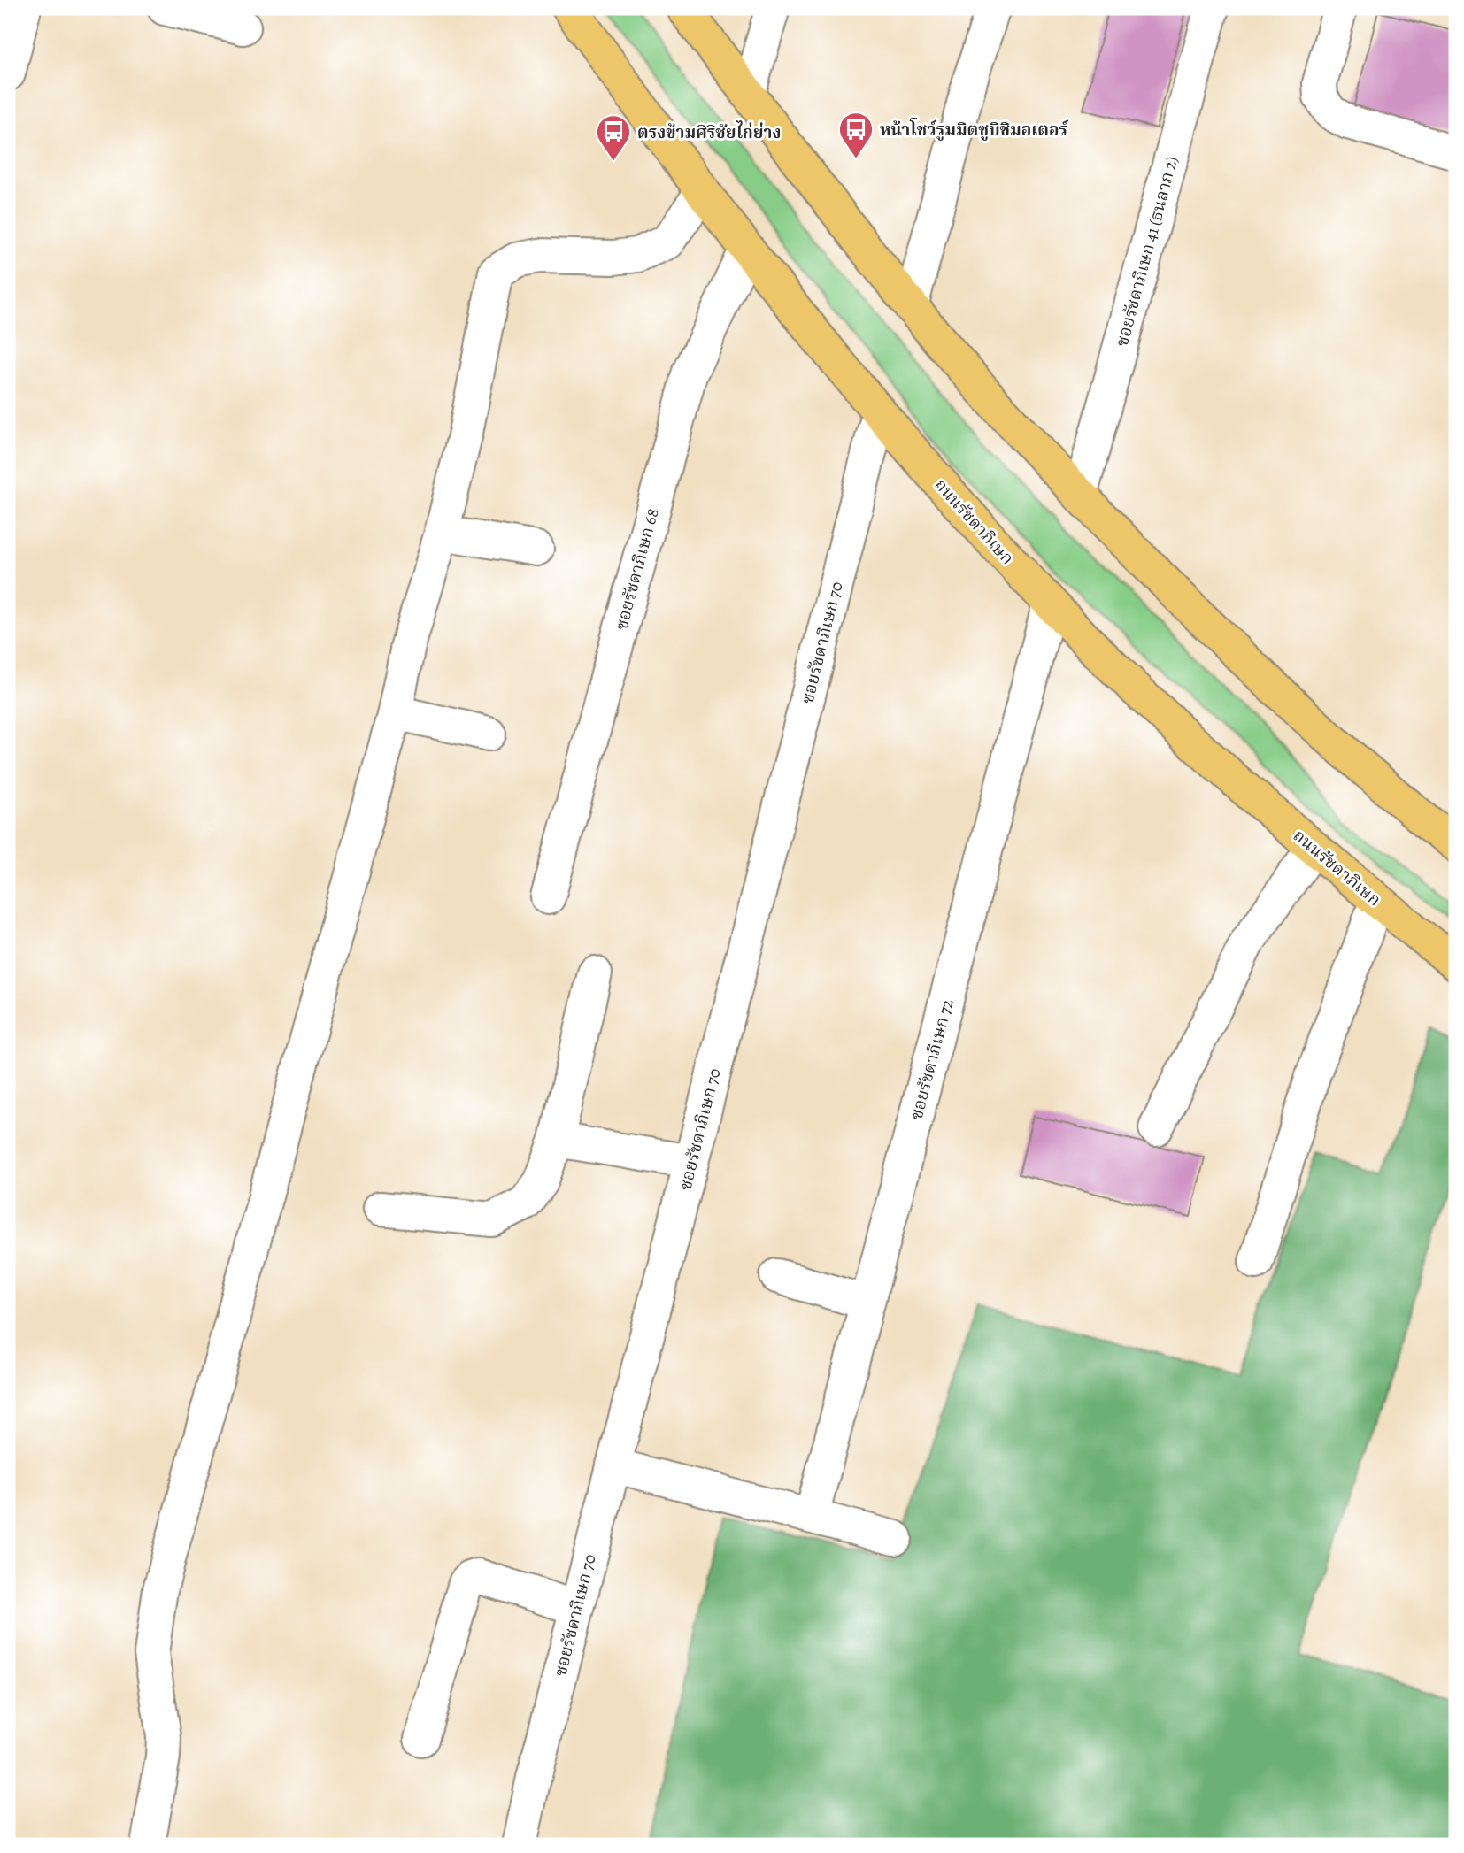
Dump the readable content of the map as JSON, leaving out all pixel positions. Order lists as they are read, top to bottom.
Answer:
{
  "streets": {
    "main road": ["ถนนรัชดาภิเษก"],
    "street": [
      "ซอยรัชดาภิเษก 41 (ธนลาภ 2)",
      "ซอยรัชดาภิเษก 68",
      "ซอยรัชดาภิเษก 70",
      "ซอยรัชดาภิเษก 72"
    ]
  },
  "crossings": [
    ["ถนนรัชดาภิเษก", "ซอยรัชดาภิเษก 68"],
    ["ถนนรัชดาภิเษก", "ซอยรัชดาภิเษก 70"],
    ["ถนนรัชดาภิเษก", "ซอยรัชดาภิเษก 72"]
  ],
  "places": {
    "bus stop": ["หน้าโชว์รูมมิตซูบิชิมอเตอร์", "ตรงข้ามศิริชัยไก่ย่าง"]
  }
}
